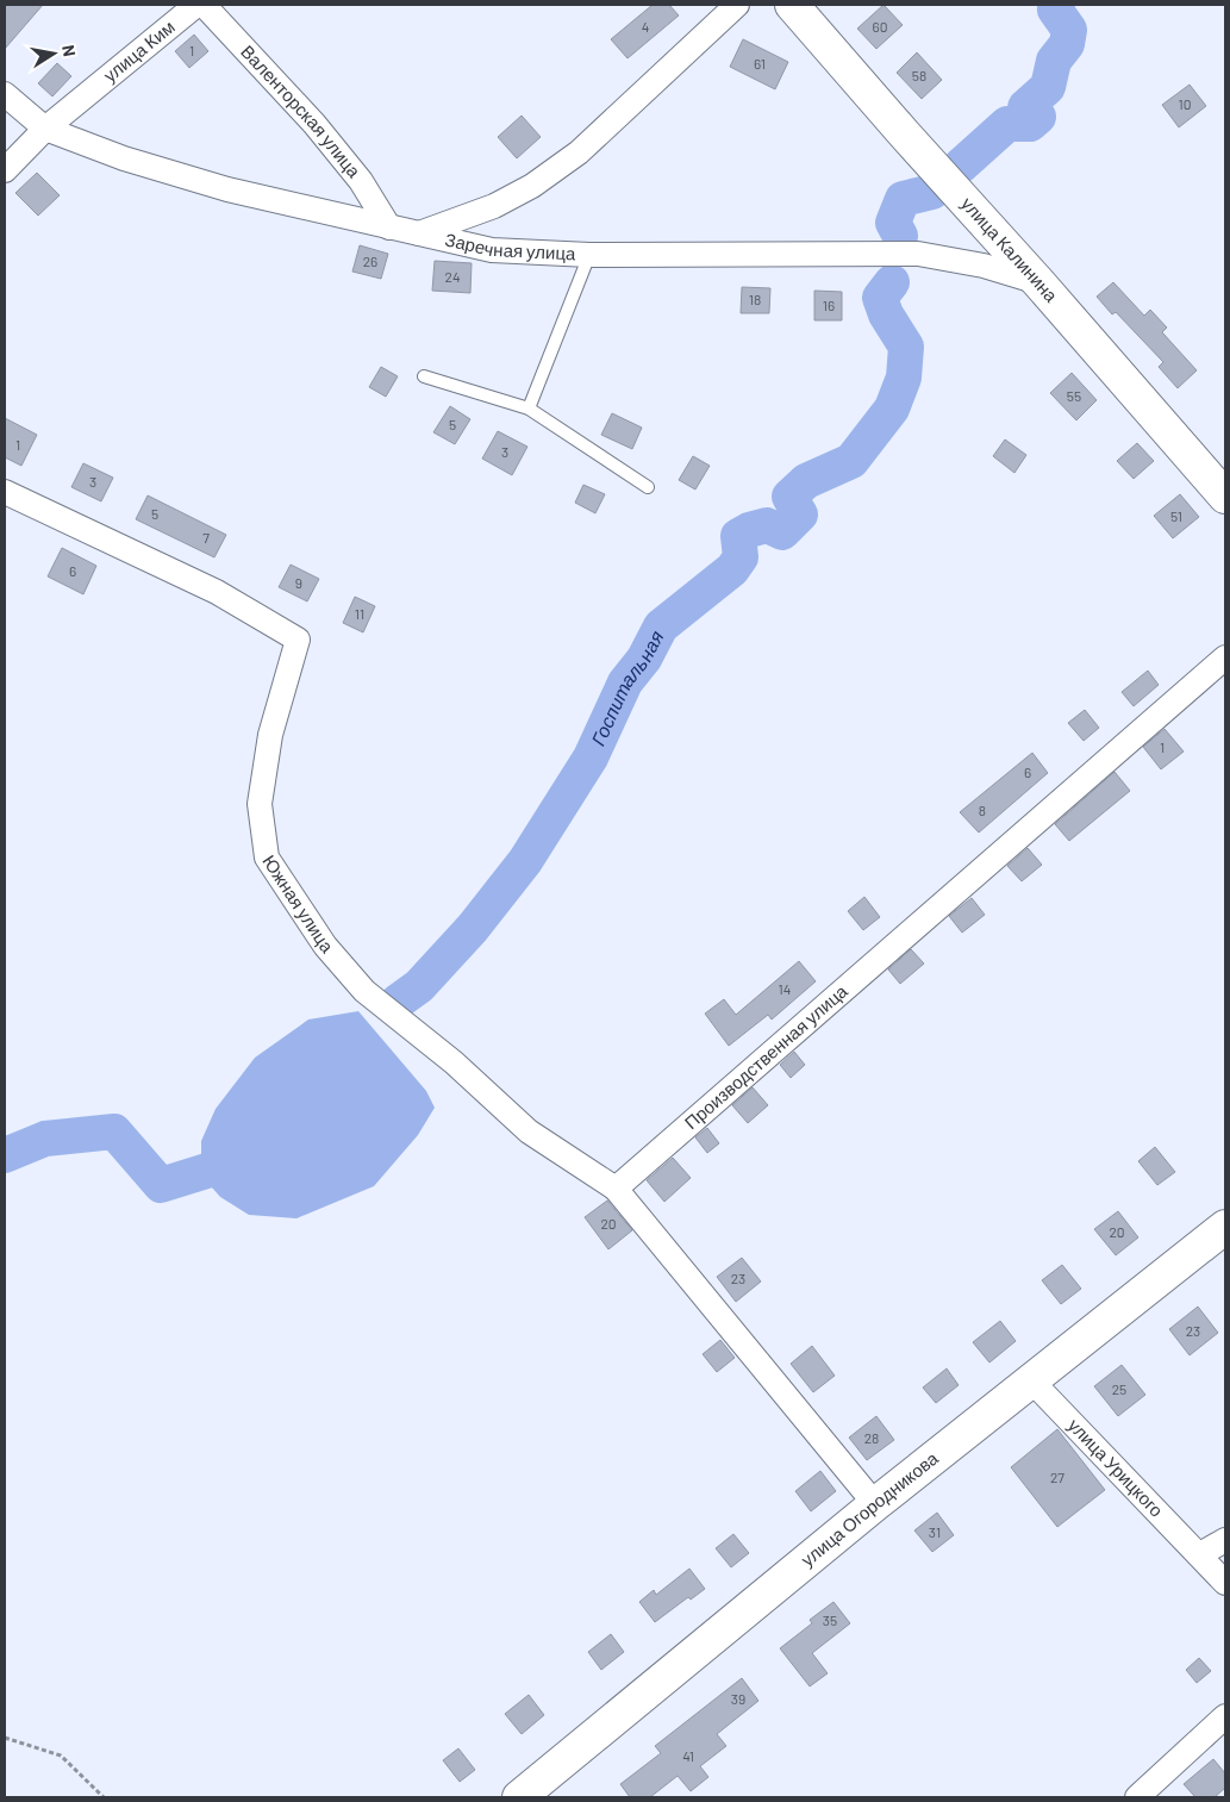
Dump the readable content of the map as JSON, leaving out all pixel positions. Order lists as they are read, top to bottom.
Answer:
{
  "streets": {
    "street": [
      "улица Ким",
      "Валенторская улица",
      "Заречная улица",
      "улица Калинина",
      "Южная улица",
      "Производственная улица",
      "улица Урицкого",
      "улица Огородникова"
    ]
  },
  "crossings": [
    ["улица Ким", "Заречная улица"],
    ["Валенторская улица", "Заречная улица"],
    ["Заречная улица", "улица Калинина"],
    ["Южная улица", "Производственная улица"],
    ["улица Урицкого", "улица Огородникова"]
  ],
  "water": ["Госпитальная"],
  "house_numbers": [
    "4",
    "60",
    "1",
    "61",
    "58",
    "10",
    "26",
    "24",
    "18",
    "16",
    "55",
    "5",
    "1",
    "3",
    "3",
    "5",
    "51",
    "7",
    "6",
    "9",
    "11",
    "1",
    "6",
    "8",
    "14",
    "20",
    "20",
    "23",
    "23",
    "25",
    "28",
    "27",
    "31",
    "35",
    "39",
    "41"
  ],
  "north": "right"
}
